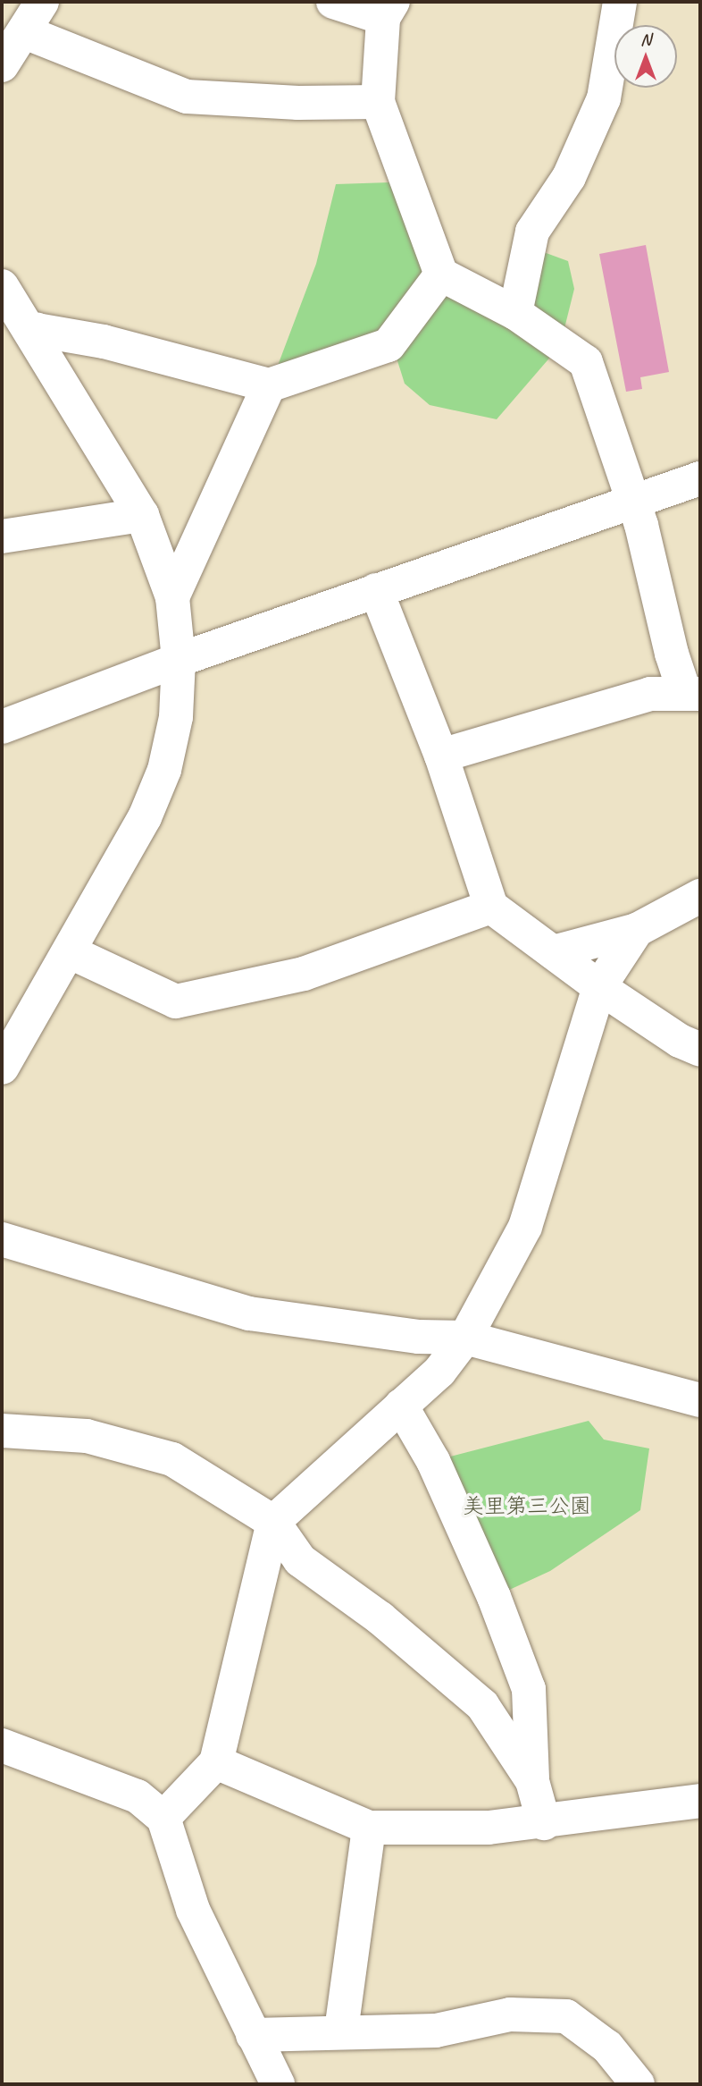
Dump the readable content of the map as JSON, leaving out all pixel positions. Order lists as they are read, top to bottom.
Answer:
{
  "parks": ["美里第三公園"],
  "north": "top"
}
